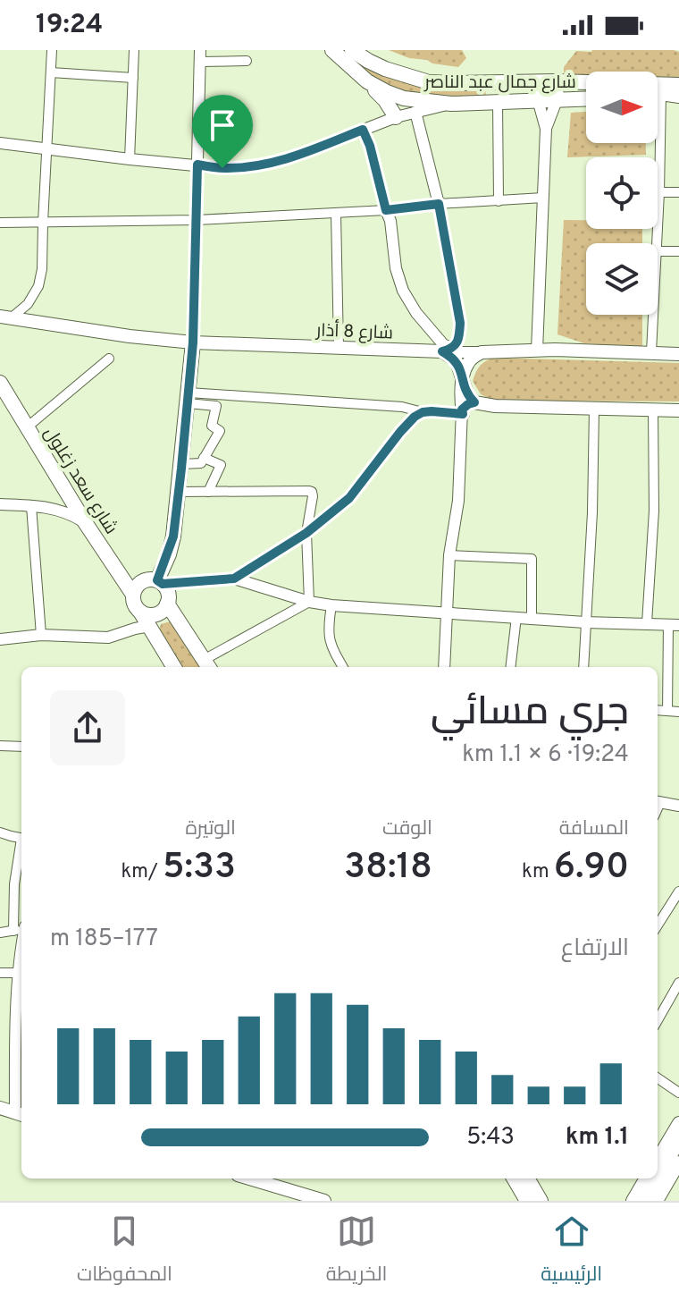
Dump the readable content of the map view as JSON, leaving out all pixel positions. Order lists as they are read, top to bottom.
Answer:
{
  "streets": {
    "main road": ["شارع جمال عبد الناصر", "شارع 8 أذار", "شارع سعد زغلول"]
  },
  "north": "right",
  "page": {
    "status": "19:24",
    "heading": ["جري مسائي", "19:24 · 6 × 1.1 km"],
    "stats": [
      ["المسافة", "6.90 km"],
      ["الوقت", "38:18"],
      ["الوتيرة", "5:33 /km"]
    ],
    "chart": ["الارتفاع", "177–185 m"],
    "list": [
      {
        "name": "1.1 km",
        "note": "5:43"
      }
    ],
    "tabs": ["الرئيسية", "الخريطة", "المحفوظات"]
  }
}
